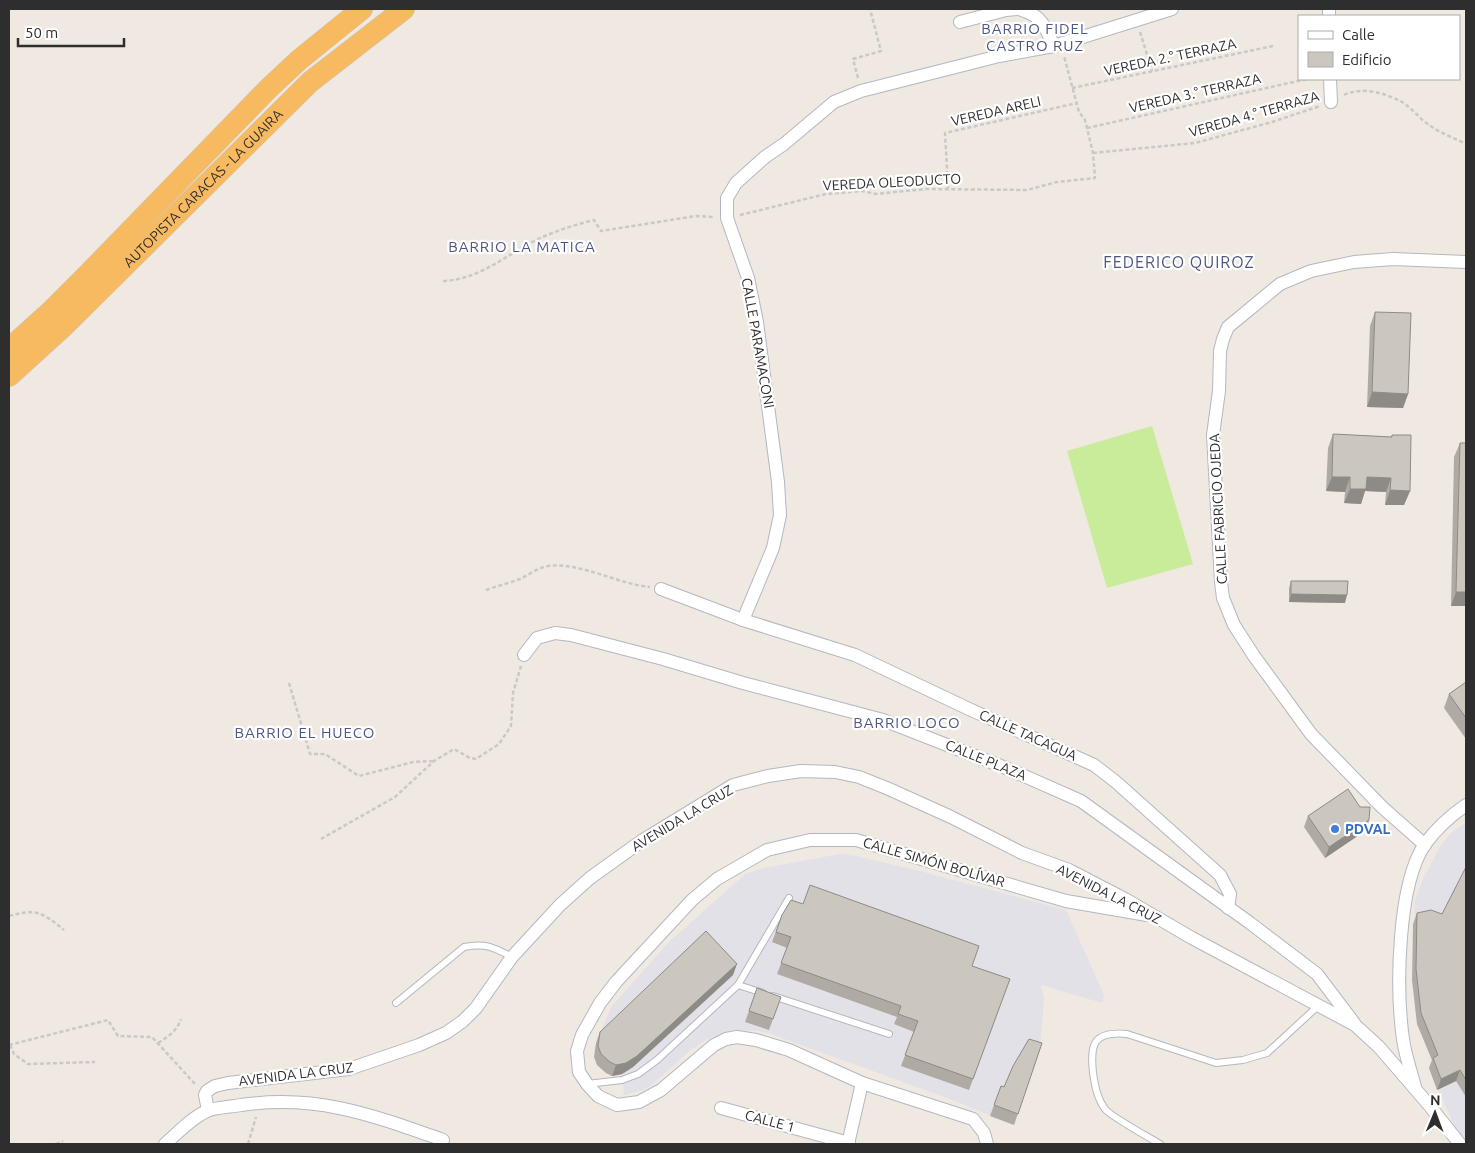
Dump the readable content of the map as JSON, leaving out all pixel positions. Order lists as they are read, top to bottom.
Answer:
{
  "streets": {
    "highway": ["AUTOPISTA CARACAS - LA GUAIRA"],
    "street": [
      "CALLE PARAMACONI",
      "CALLE FABRICIO OJEDA",
      "CALLE TACAGUA",
      "CALLE PLAZA",
      "AVENIDA LA CRUZ",
      "CALLE SIMÓN BOLÍVAR",
      "CALLE 1"
    ],
    "path": [
      "VEREDA 2.° TERRAZA",
      "VEREDA 3.° TERRAZA",
      "VEREDA ARELI",
      "VEREDA 4.° TERRAZA",
      "VEREDA OLEODUCTO"
    ]
  },
  "crossings": [
    ["VEREDA ARELI", "VEREDA OLEODUCTO"],
    ["VEREDA 4.° TERRAZA", "VEREDA OLEODUCTO"],
    ["VEREDA OLEODUCTO", "CALLE PARAMACONI"],
    ["CALLE PARAMACONI", "CALLE TACAGUA"],
    ["CALLE TACAGUA", "CALLE PLAZA"],
    ["CALLE PLAZA", "AVENIDA LA CRUZ"],
    ["AVENIDA LA CRUZ", "CALLE SIMÓN BOLÍVAR"]
  ],
  "districts": [
    "BARRIO FIDEL CASTRO RUZ",
    "BARRIO LA MATICA",
    "FEDERICO QUIROZ",
    "BARRIO LOCO",
    "BARRIO EL HUECO"
  ],
  "places": ["PDVAL"],
  "legend": ["Calle", "Edificio"],
  "scale_bar": "50 m",
  "north": "top"
}
